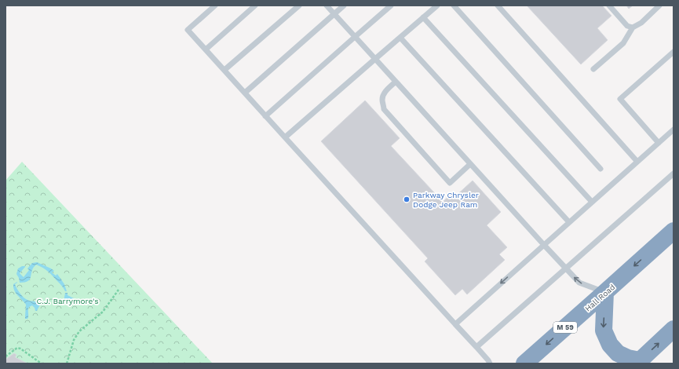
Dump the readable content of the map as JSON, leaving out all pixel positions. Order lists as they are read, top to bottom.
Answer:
{
  "streets": {
    "highway": ["Hall Road", "M 59"]
  },
  "one_way": ["Hall Road"],
  "parks": ["C.J. Barrymore's"],
  "places": ["Parkway Chrysler Dodge Jeep Ram"]
}
